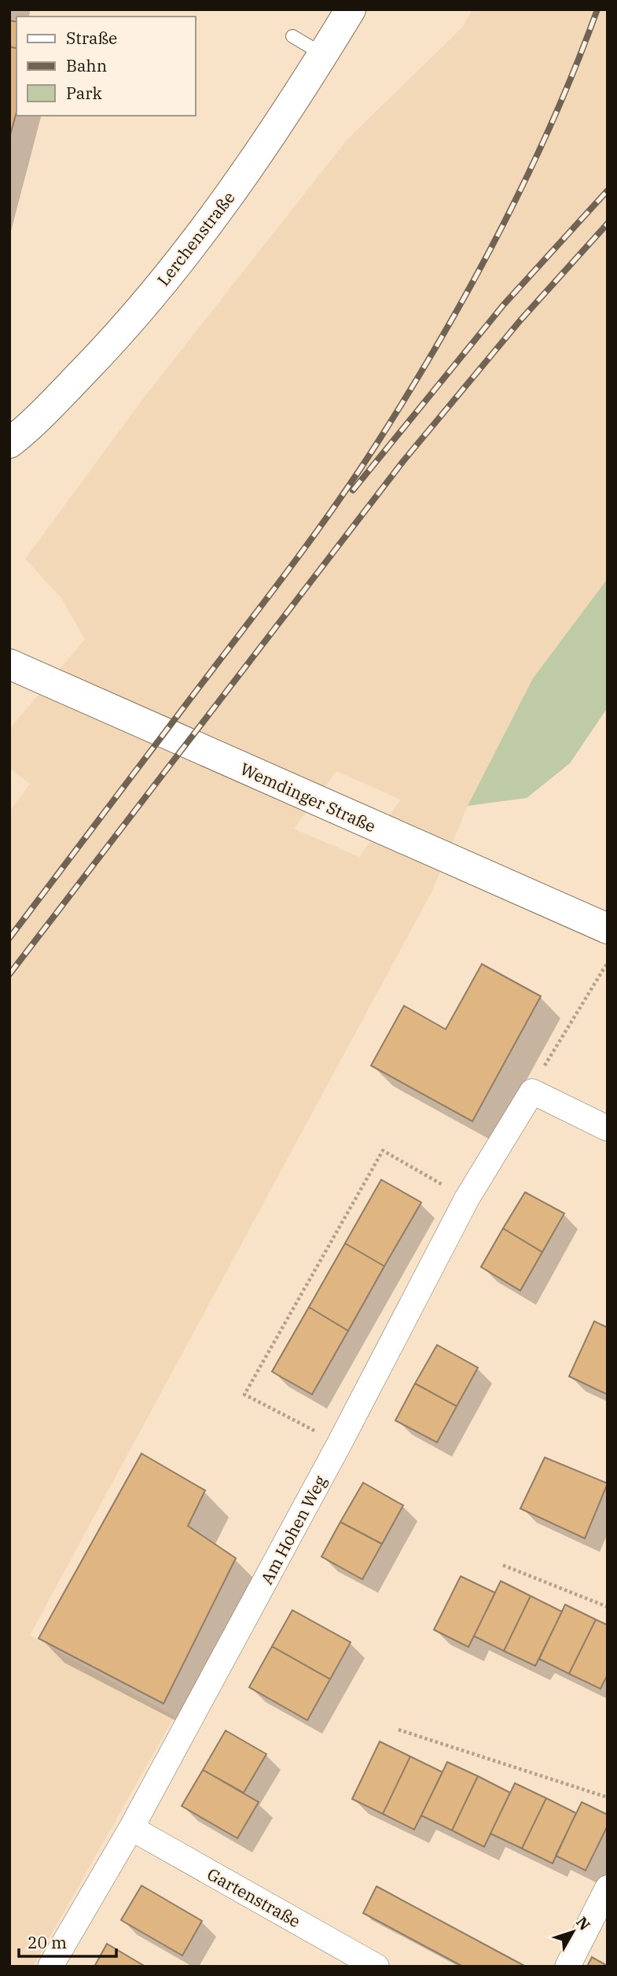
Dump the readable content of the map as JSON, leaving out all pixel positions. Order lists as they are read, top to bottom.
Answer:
{
  "streets": {
    "main road": ["Lerchenstraße", "Wemdinger Straße"],
    "street": ["Am Hohen Weg", "Gartenstraße"]
  },
  "crossings": [
    ["Am Hohen Weg", "Gartenstraße"]
  ],
  "legend": ["Straße", "Bahn", "Park"],
  "scale_bar": "20 m",
  "north": "top right"
}
